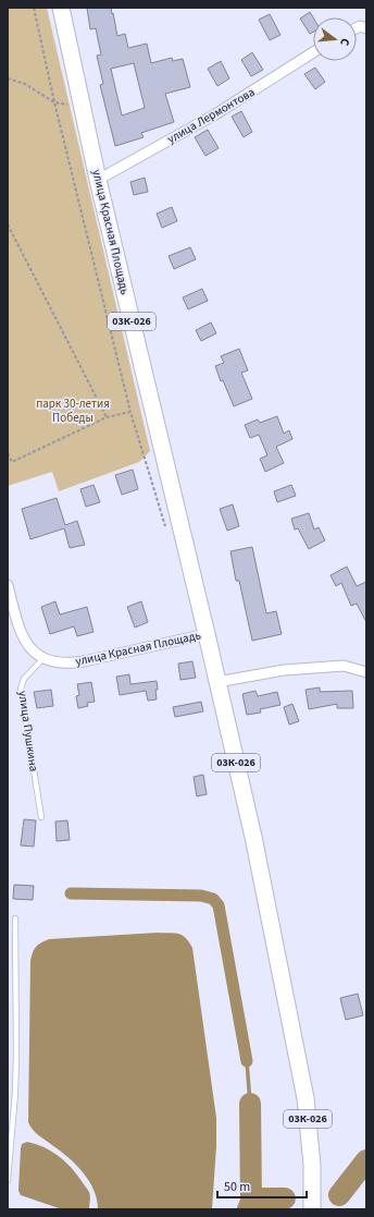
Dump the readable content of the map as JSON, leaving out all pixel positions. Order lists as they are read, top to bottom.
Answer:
{
  "streets": {
    "main road": ["улица Красная Площадь", "03К-026"],
    "street": ["улица Лермонтова"],
    "lane": ["улица Пушкина"]
  },
  "crossings": [
    ["улица Лермонтова", "улица Красная Площадь"],
    ["улица Красная Площадь", "улица Пушкина"]
  ],
  "parks": ["парк 30-летия Победы"],
  "scale_bar": "50 m",
  "north": "right"
}
